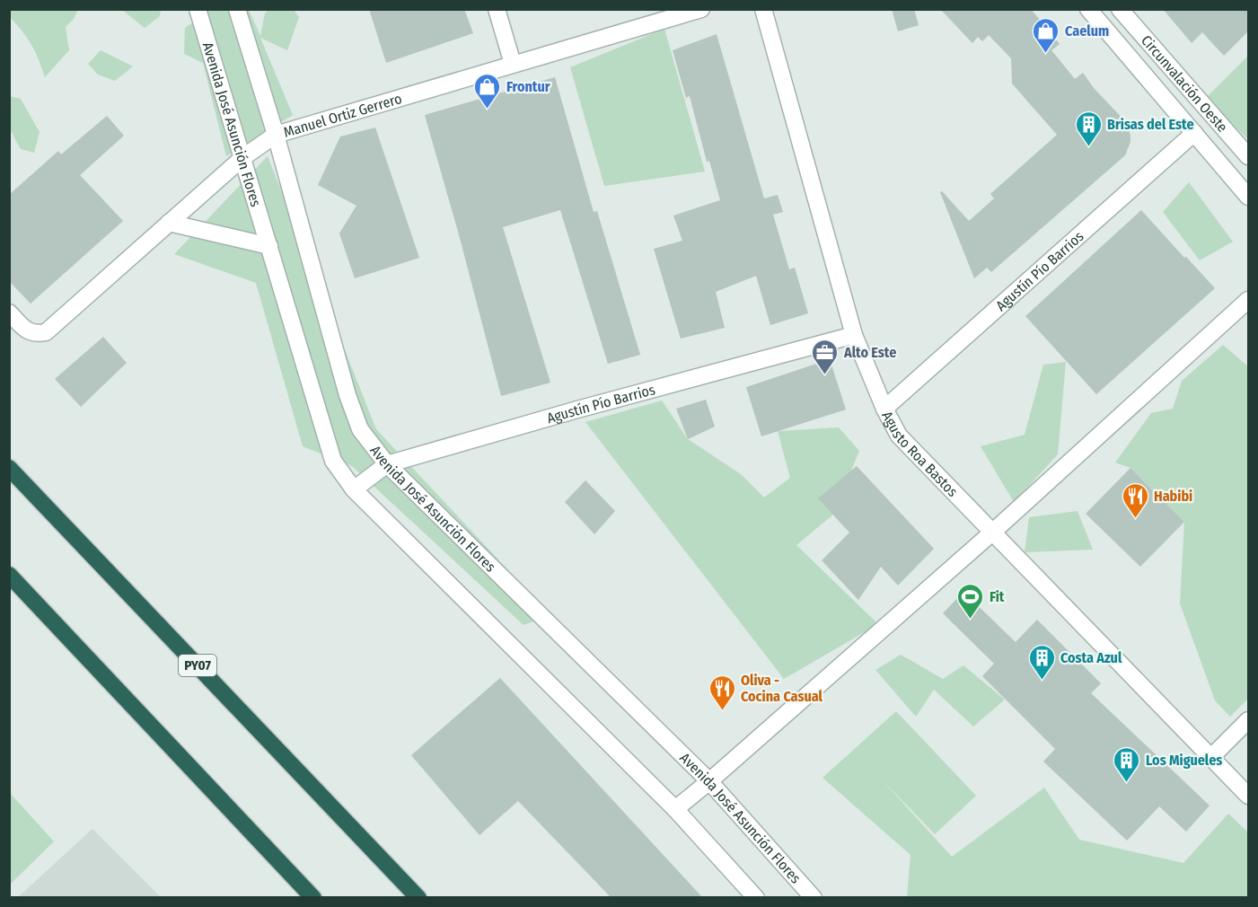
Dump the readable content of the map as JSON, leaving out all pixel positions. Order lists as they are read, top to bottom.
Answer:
{
  "streets": {
    "highway": ["PY07"],
    "street": [
      "Circunvalación Oeste",
      "Manuel Ortiz Gerrero",
      "Avenida José Asunción Flores",
      "Agustín Pío Barrios",
      "Agusto Roa Bastos"
    ]
  },
  "crossings": [
    ["Manuel Ortiz Gerrero", "Avenida José Asunción Flores"],
    ["Avenida José Asunción Flores", "Agustín Pío Barrios"],
    ["Agustín Pío Barrios", "Agusto Roa Bastos"]
  ],
  "places": {
    "shop": ["Caelum", "Frontur"],
    "building": ["Brisas del Este", "Costa Azul", "Los Migueles"],
    "office": ["Alto Este"],
    "restaurant": ["Habibi", "Oliva - Cocina Casual"],
    "sports": ["Fit"]
  }
}
